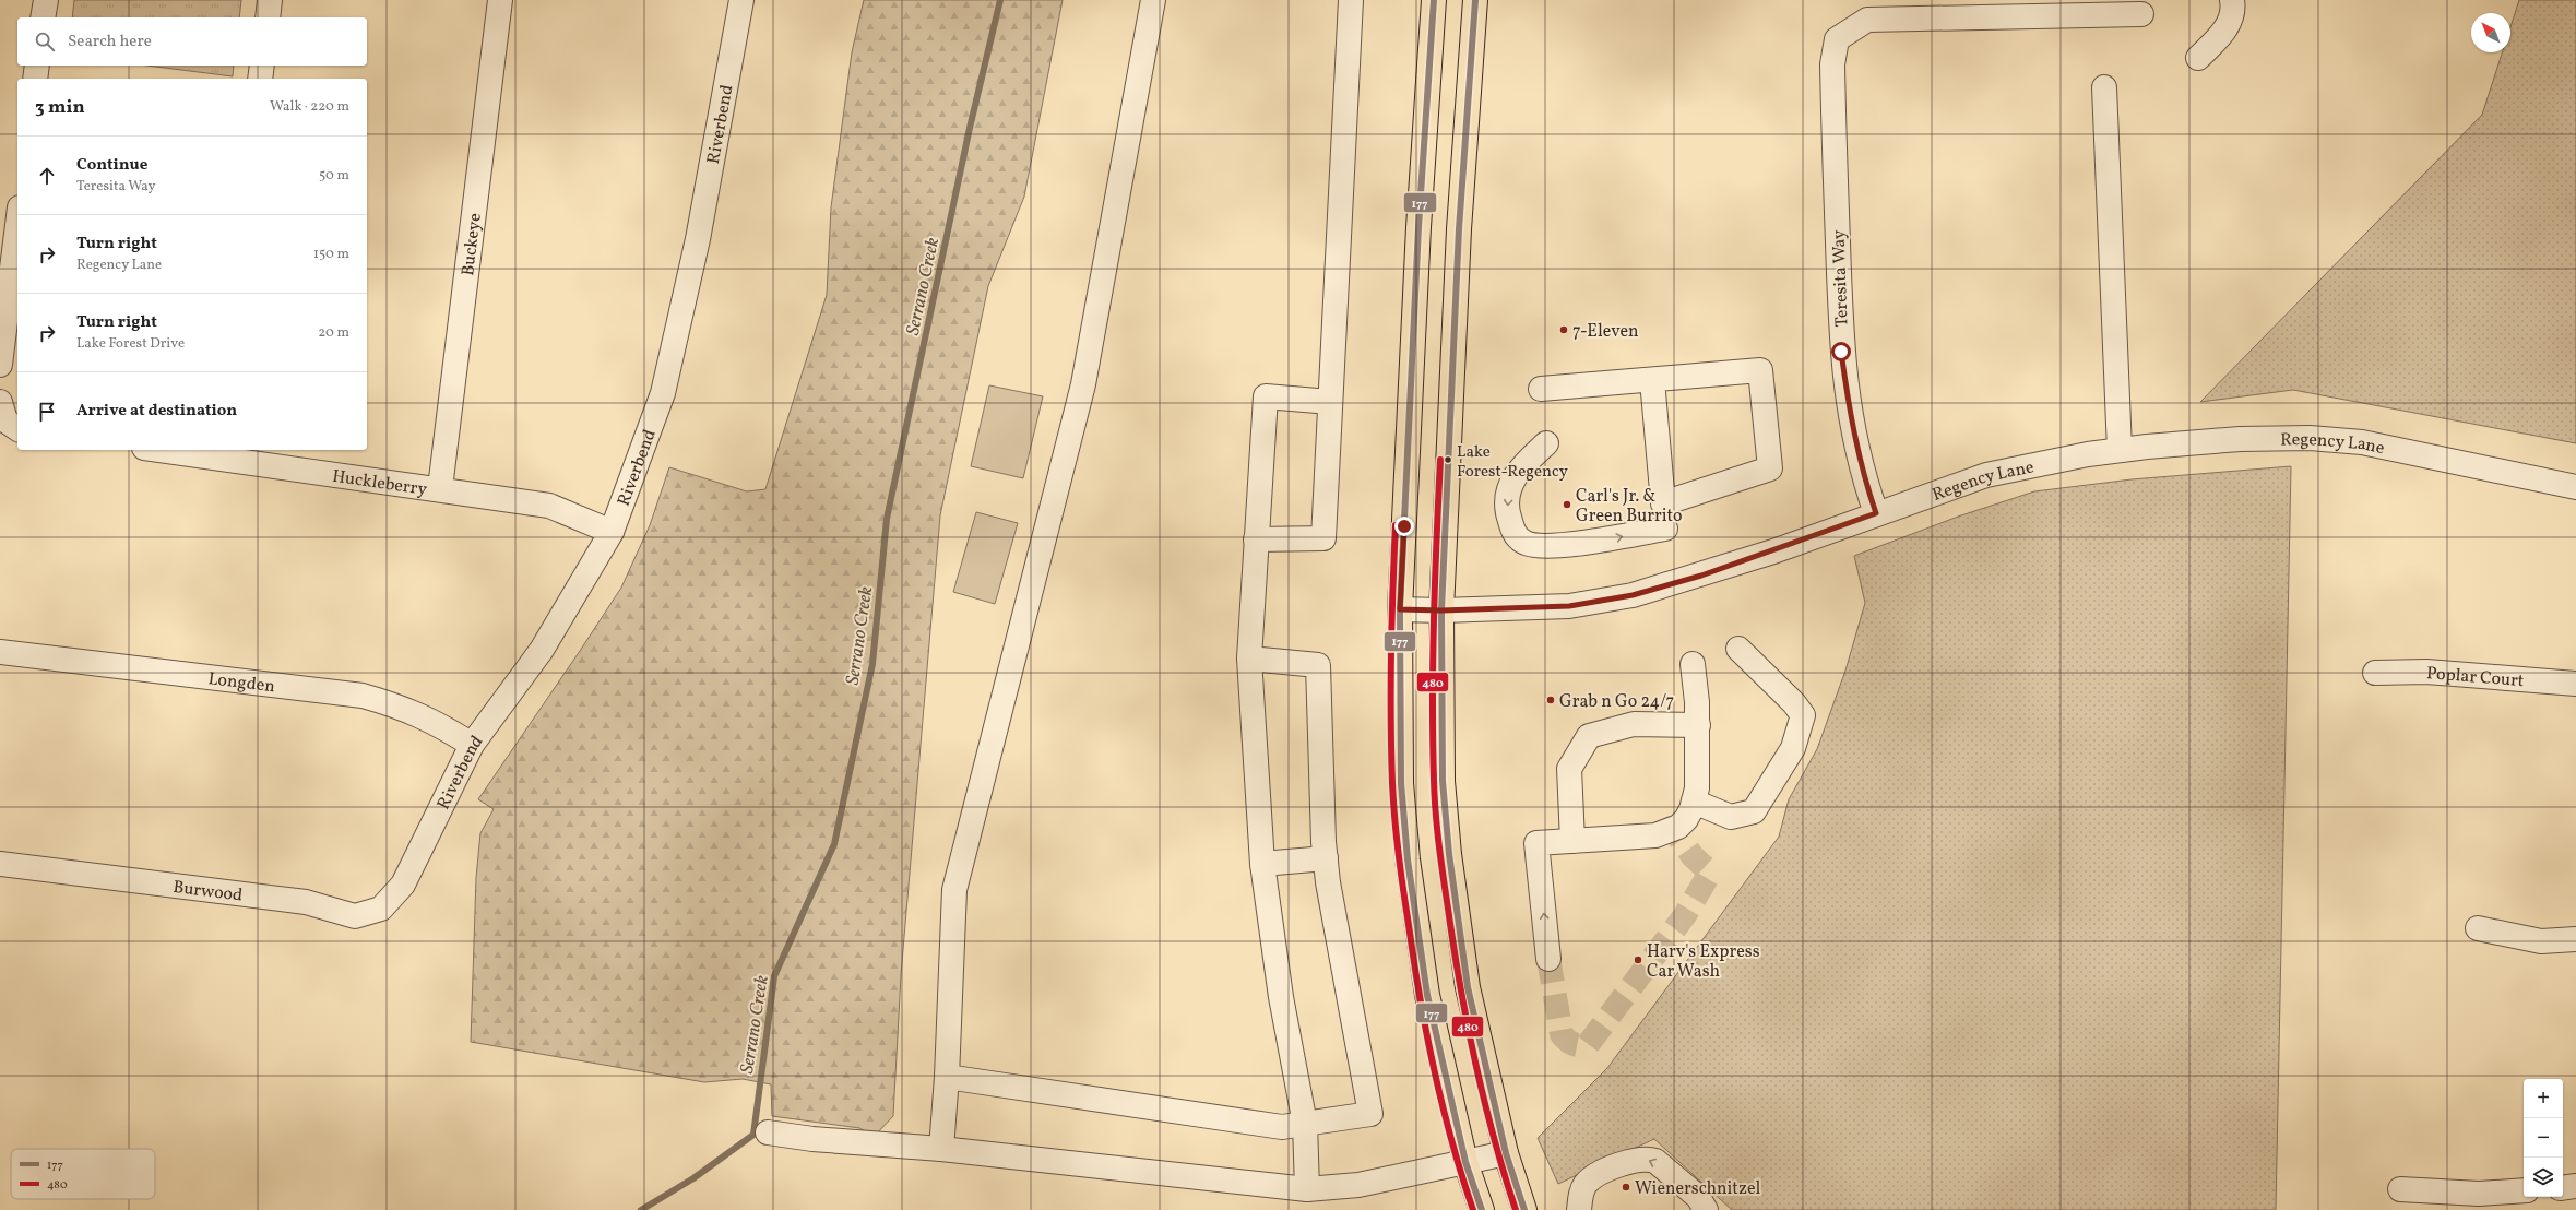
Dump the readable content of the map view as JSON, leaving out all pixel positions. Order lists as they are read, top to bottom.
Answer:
{
  "streets": {
    "street": [
      "Riverbend",
      "Buckeye",
      "Teresita Way",
      "Regency Lane",
      "Huckleberry",
      "Poplar Court",
      "Longden",
      "Burwood"
    ]
  },
  "crossings": [
    ["Riverbend", "Huckleberry"],
    ["Riverbend", "Longden"],
    ["Riverbend", "Burwood"],
    ["Buckeye", "Huckleberry"],
    ["Teresita Way", "Regency Lane"]
  ],
  "water": ["Serrano Creek"],
  "places": [
    "7-Eleven",
    "Lake Forest-Regency",
    "Carl's Jr. & Green Burrito",
    "Grab n Go 24/7",
    "Harv's Express Car Wash",
    "Wienerschnitzel"
  ],
  "lines": ["transit line 177", "transit line 480"],
  "legend": ["177", "480"],
  "north": "top left",
  "page": {
    "search": "Search here",
    "heading": ["3 min", "Walk · 220 m"],
    "list": [
      ["Continue", "Teresita Way", "50 m"],
      ["Turn right", "Regency Lane", "150 m"],
      ["Turn right", "Lake Forest Drive", "20 m"],
      "Arrive at destination"
    ],
    "map_buttons": ["+", "−"]
  }
}
